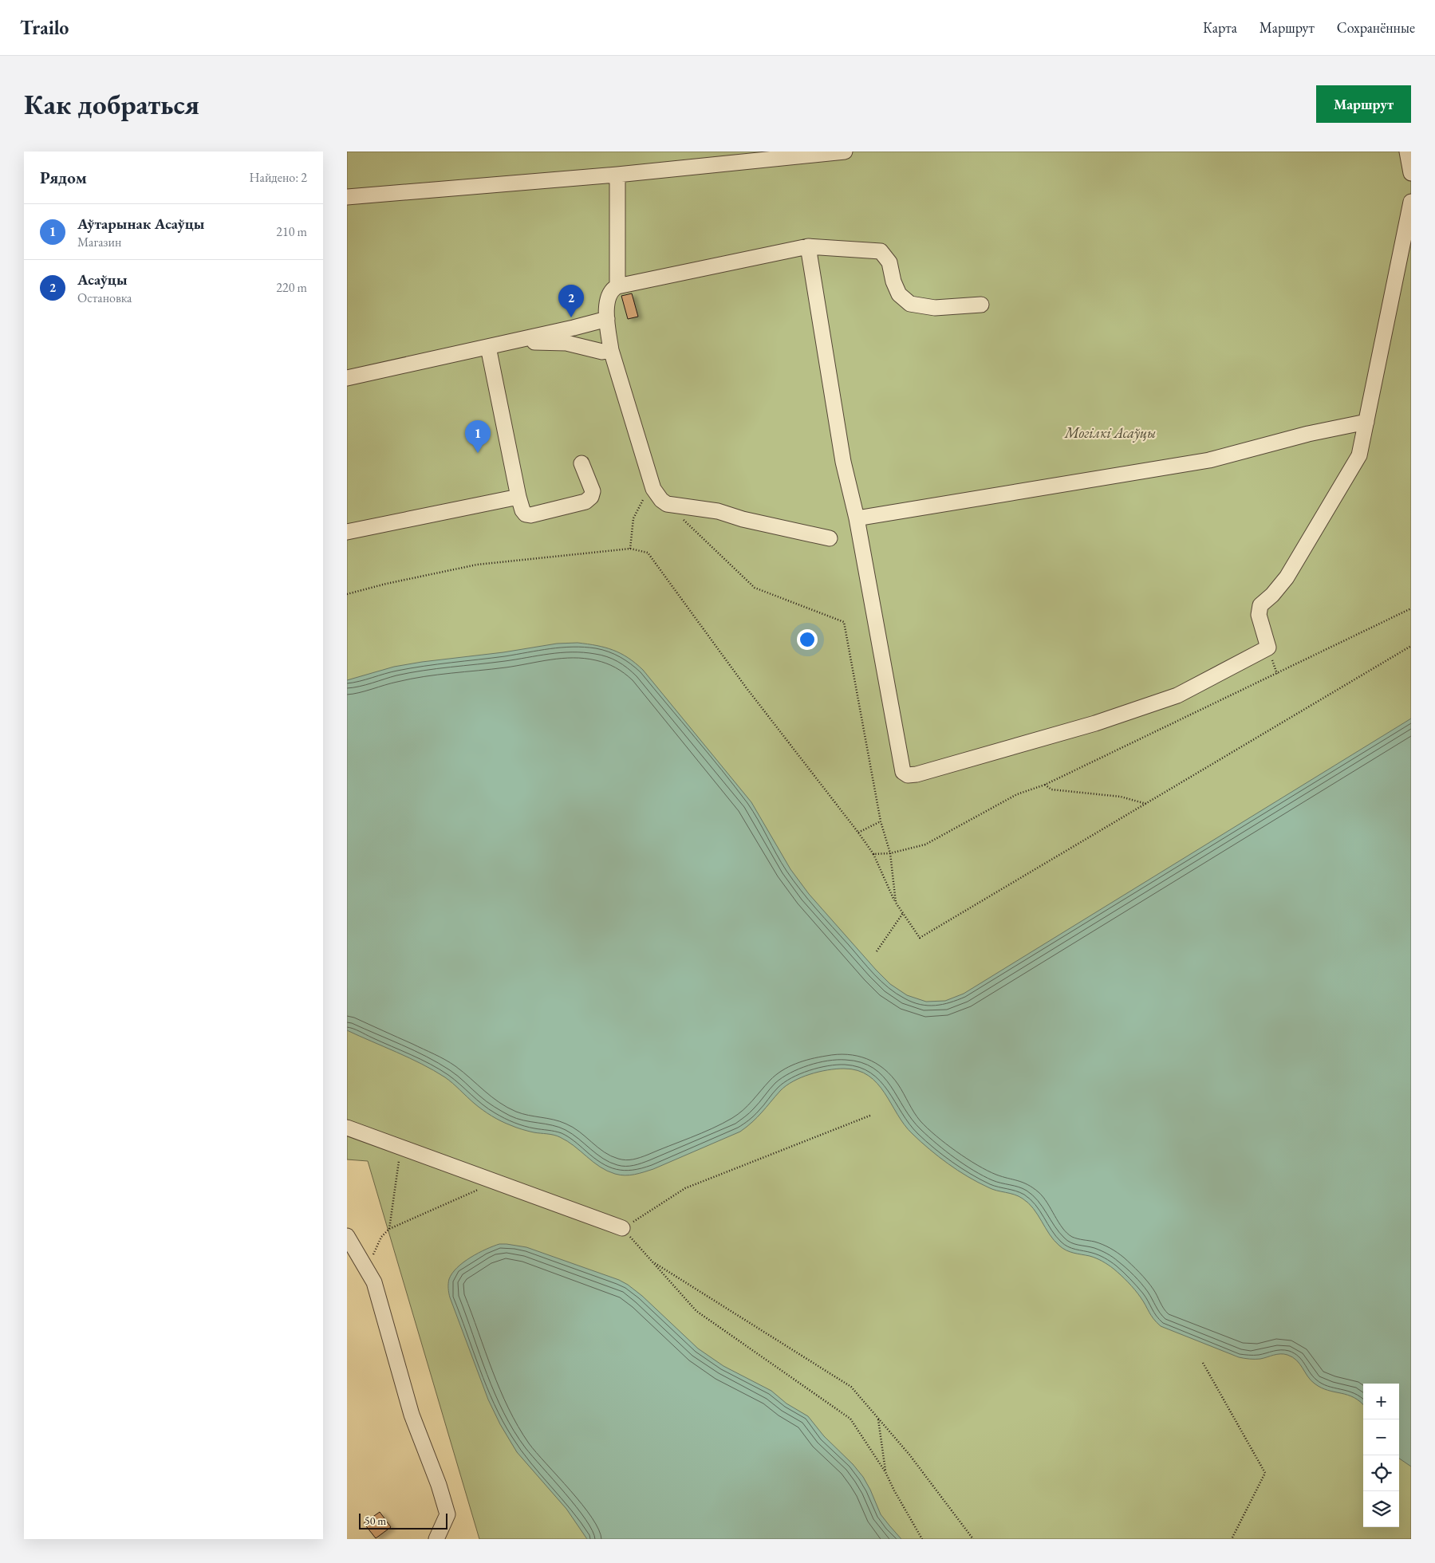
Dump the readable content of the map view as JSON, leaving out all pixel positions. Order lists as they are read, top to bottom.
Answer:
{
  "parks": ["Могілкі Асаўцы"],
  "scale_bar": "50 m",
  "page": {
    "header": "Trailo",
    "nav": ["Карта", "Маршрут", "Сохранённые"],
    "buttons": "Маршрут",
    "title": "Как добраться",
    "heading": ["Рядом", "Найдено: 2"],
    "list": [
      {
        "mark": "1",
        "name": "Аўтарынак Асаўцы",
        "note": "Магазин",
        "value": "210 m"
      },
      {
        "mark": "2",
        "name": "Асаўцы",
        "note": "Остановка",
        "value": "220 m"
      }
    ],
    "pins": ["2", "1"],
    "map_buttons": ["+", "−"],
    "scale": "50 m"
  }
}
